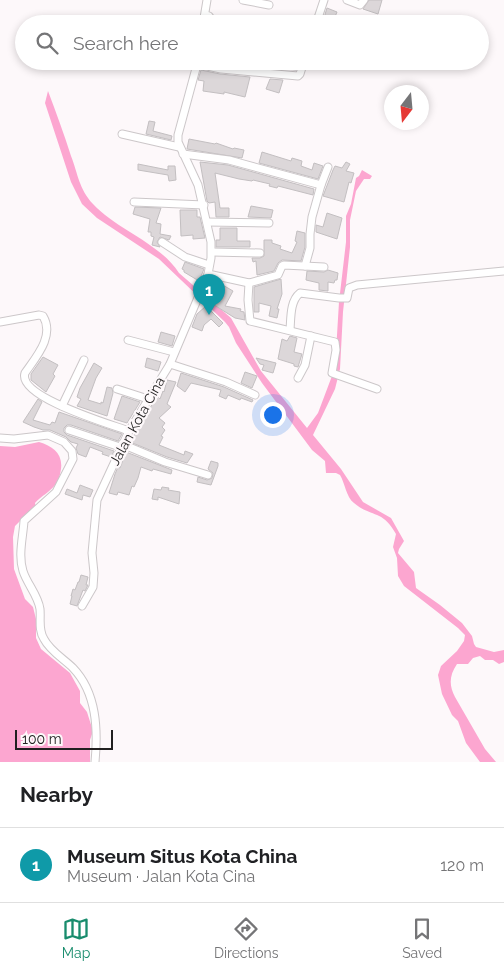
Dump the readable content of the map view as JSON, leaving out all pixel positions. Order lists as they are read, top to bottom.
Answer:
{
  "streets": {
    "street": ["Jalan Kota Cina"]
  },
  "scale_bar": "100 m",
  "north": "bottom",
  "page": {
    "search": "Search here",
    "pins": "1",
    "scale": "100 m",
    "heading": "Nearby",
    "list": [
      {
        "mark": "1",
        "name": "Museum Situs Kota China",
        "note": "Museum · Jalan Kota Cina",
        "value": "120 m"
      }
    ],
    "nav": ["Map", "Directions", "Saved"]
  }
}
